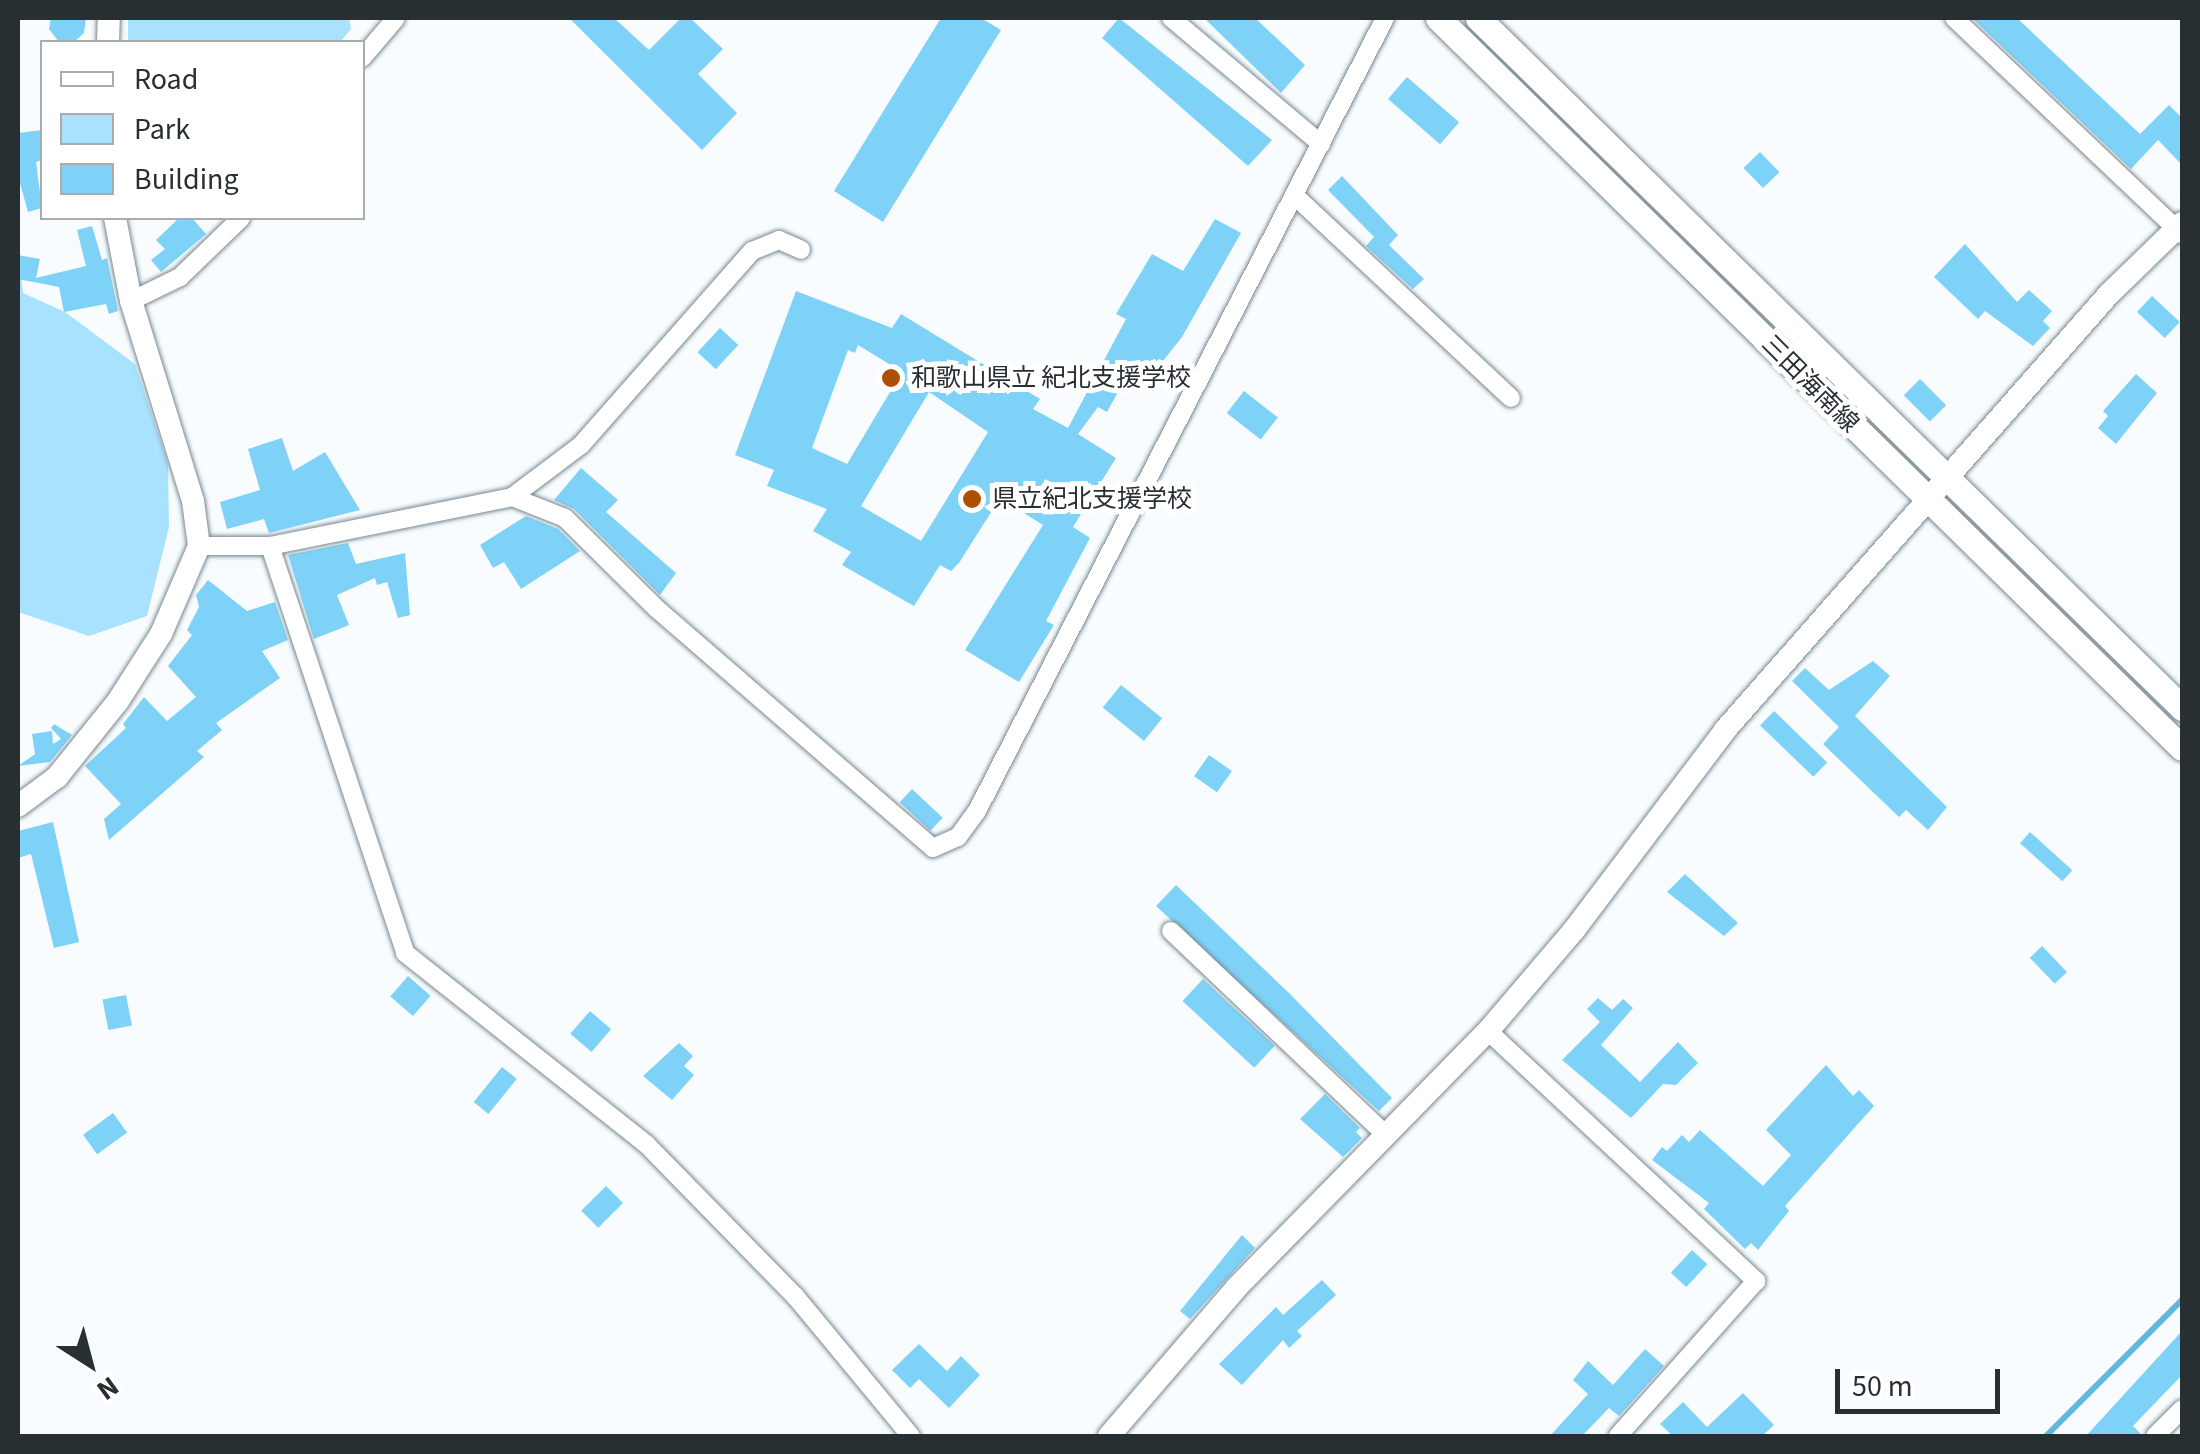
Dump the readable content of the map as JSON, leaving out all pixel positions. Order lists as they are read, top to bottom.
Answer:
{
  "streets": {
    "main road": ["三田海南線"]
  },
  "places": ["和歌山県立 紀北支援学校", "県立紀北支援学校"],
  "legend": ["Road", "Park", "Building"],
  "scale_bar": "50 m",
  "north": "bottom right"
}
